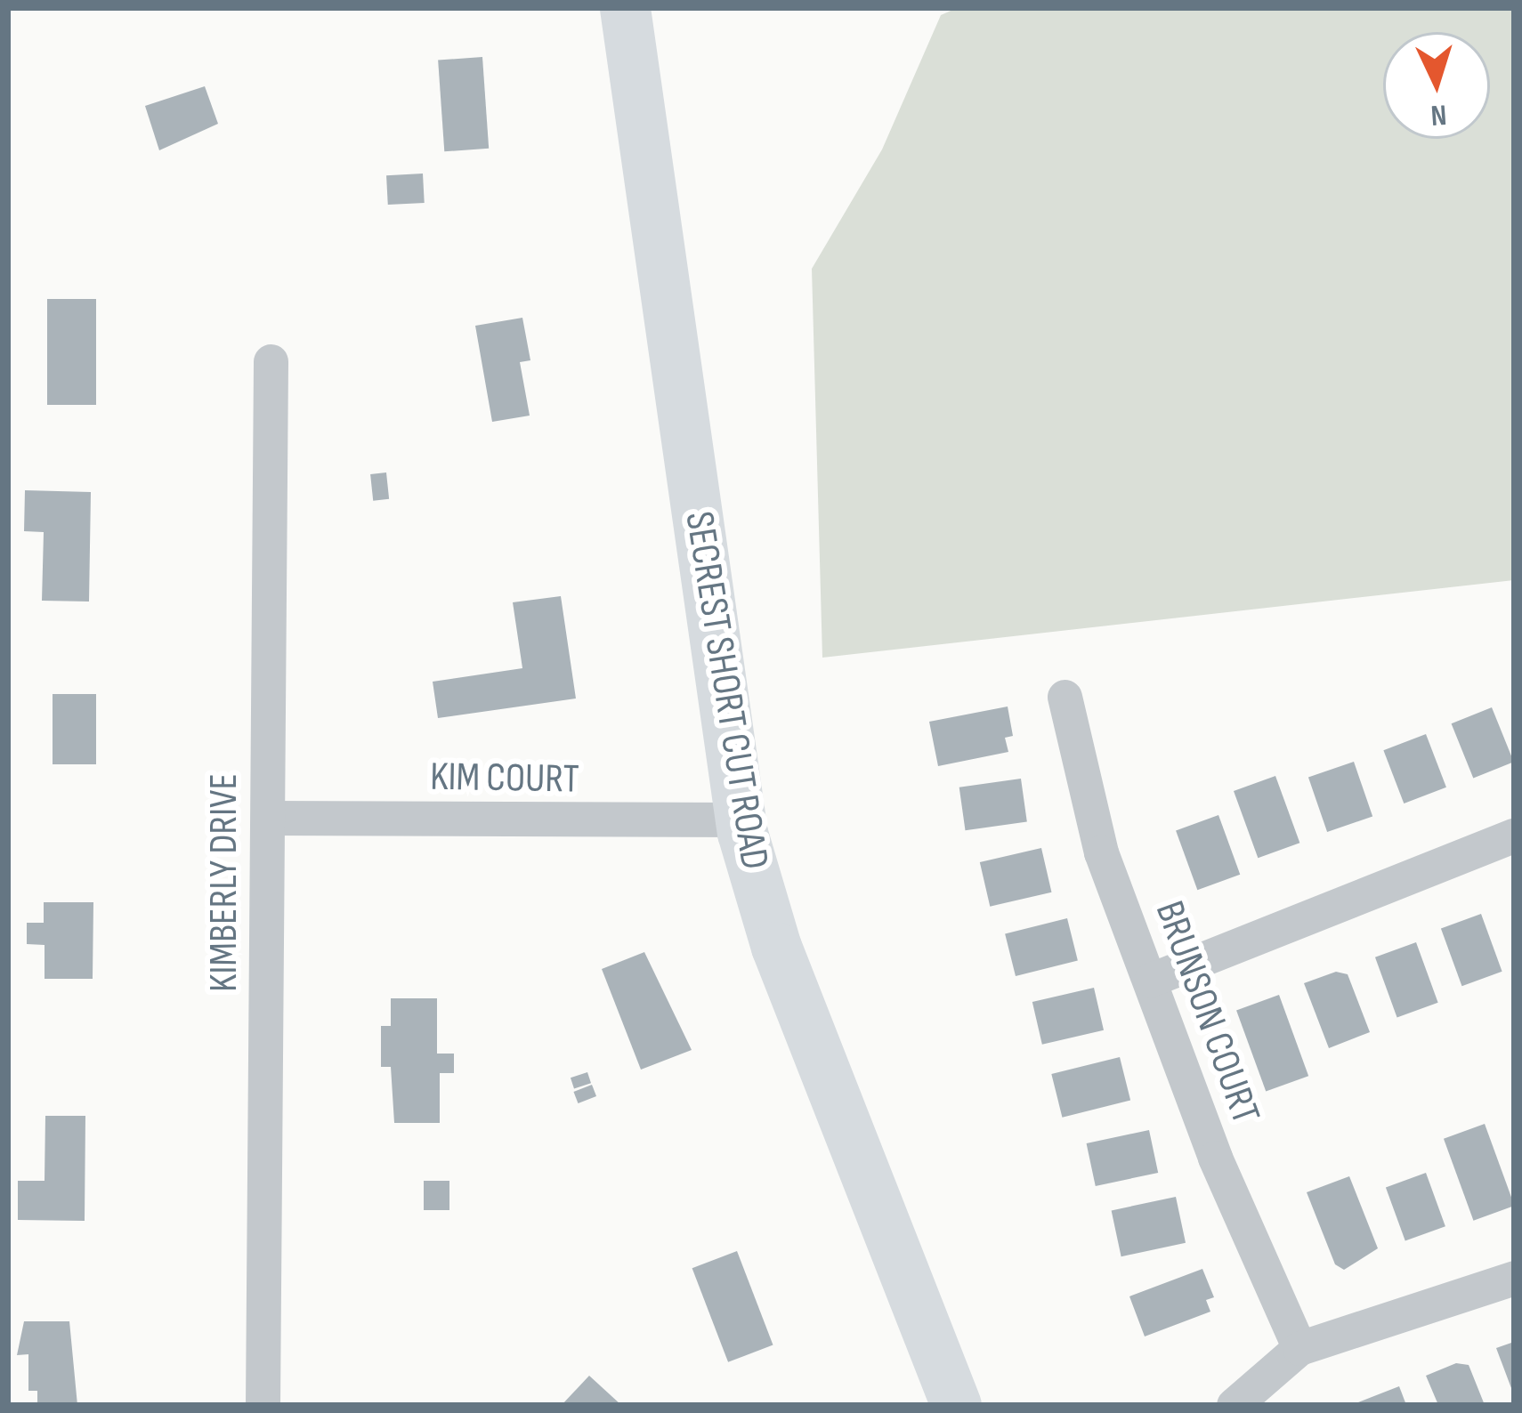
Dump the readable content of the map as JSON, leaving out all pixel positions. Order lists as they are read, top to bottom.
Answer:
{
  "streets": {
    "main road": ["SECREST SHORT CUT ROAD"],
    "street": ["KIM COURT", "KIMBERLY DRIVE", "BRUNSON COURT"]
  },
  "crossings": [
    ["SECREST SHORT CUT ROAD", "KIM COURT"],
    ["KIM COURT", "KIMBERLY DRIVE"]
  ],
  "north": "bottom"
}
